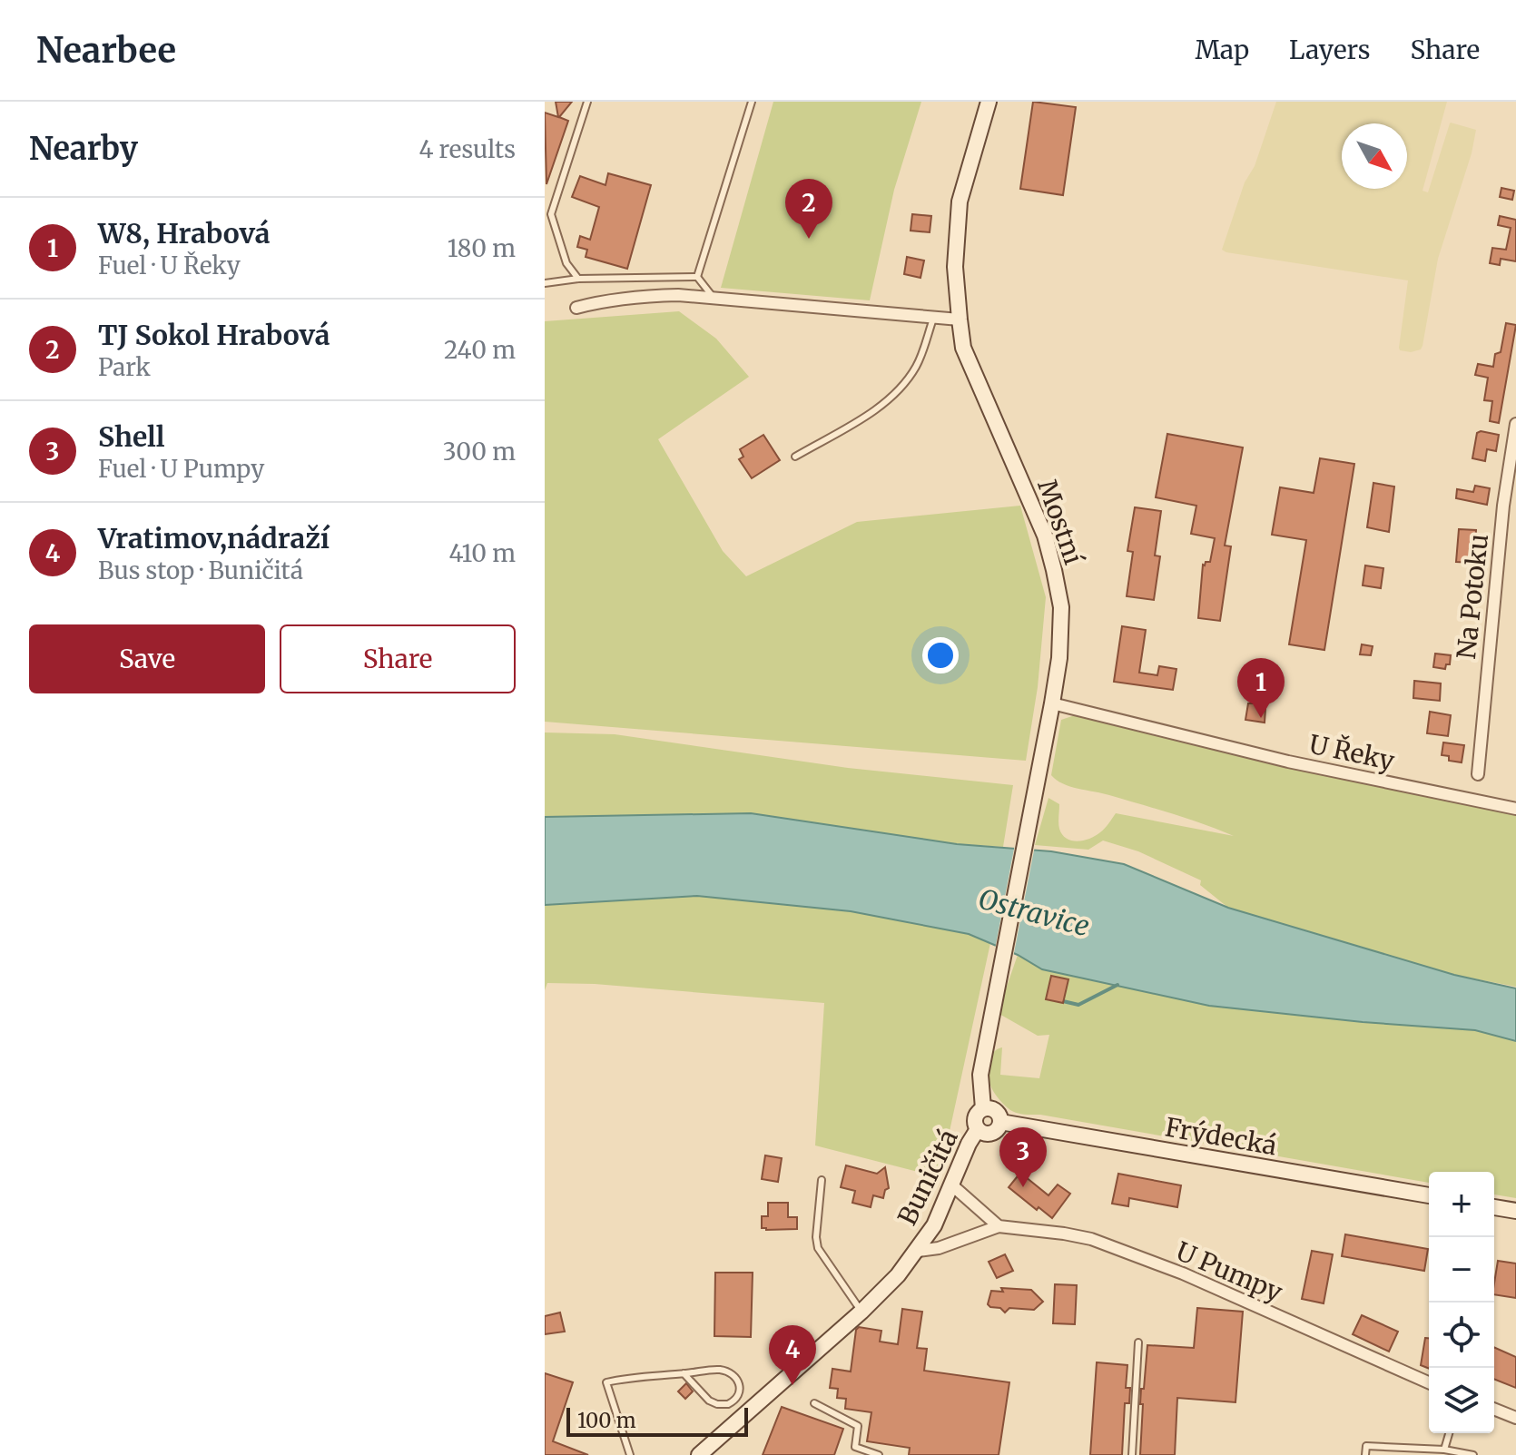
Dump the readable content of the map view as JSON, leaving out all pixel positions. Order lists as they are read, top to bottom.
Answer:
{
  "streets": {
    "main road": ["Mostní", "Frýdecká", "Buničitá"],
    "street": ["Na Potoku", "U Řeky", "U Pumpy"]
  },
  "crossings": [
    ["Mostní", "U Řeky"],
    ["Mostní", "Frýdecká"],
    ["Mostní", "Buničitá"],
    ["Frýdecká", "Buničitá"],
    ["Buničitá", "U Pumpy"]
  ],
  "water": ["Ostravice"],
  "scale_bar": "100 m",
  "north": "bottom right",
  "page": {
    "header": "Nearbee",
    "nav": ["Map", "Layers", "Share"],
    "heading": ["Nearby", "4 results"],
    "pins": [
      "2",
      "1",
      "3",
      "4"
    ],
    "list": [
      {
        "mark": "1",
        "name": "W8, Hrabová",
        "note": "Fuel · U Řeky",
        "value": "180 m"
      },
      {
        "mark": "2",
        "name": "TJ Sokol Hrabová",
        "note": "Park",
        "value": "240 m"
      },
      {
        "mark": "3",
        "name": "Shell",
        "note": "Fuel · U Pumpy",
        "value": "300 m"
      },
      {
        "mark": "4",
        "name": "Vratimov,nádraží",
        "note": "Bus stop · Buničitá",
        "value": "410 m"
      }
    ],
    "buttons": ["Save", "Share"],
    "map_buttons": ["+", "−"],
    "scale": "100 m"
  }
}
